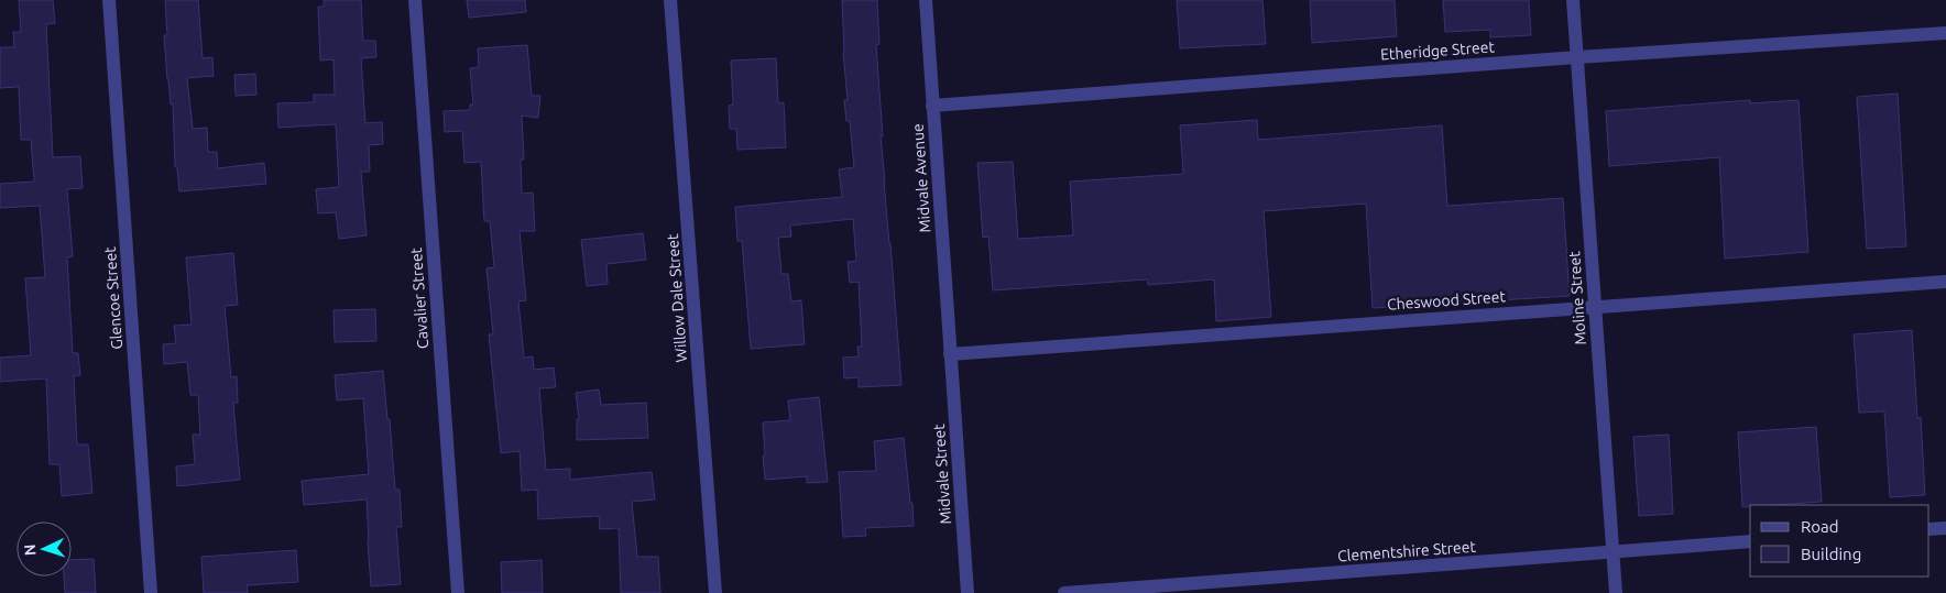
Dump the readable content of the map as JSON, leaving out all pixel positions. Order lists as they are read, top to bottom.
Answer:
{
  "streets": {
    "street": [
      "Etheridge Street",
      "Midvale Avenue",
      "Glencoe Street",
      "Cavalier Street",
      "Willow Dale Street",
      "Moline Street",
      "Cheswood Street",
      "Midvale Street",
      "Clementshire Street"
    ]
  },
  "crossings": [
    ["Etheridge Street", "Midvale Avenue"],
    ["Etheridge Street", "Moline Street"],
    ["Midvale Avenue", "Cheswood Street"],
    ["Midvale Avenue", "Midvale Street"],
    ["Moline Street", "Cheswood Street"],
    ["Moline Street", "Clementshire Street"],
    ["Cheswood Street", "Midvale Street"]
  ],
  "legend": ["Road", "Building"],
  "north": "left"
}
